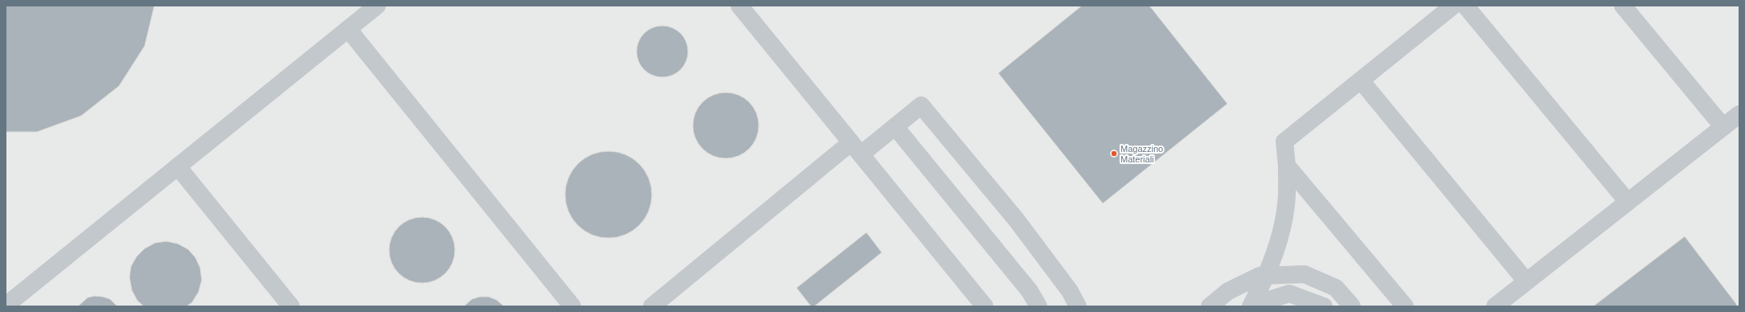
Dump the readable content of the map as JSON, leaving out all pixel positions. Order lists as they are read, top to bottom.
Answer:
{
  "places": ["Magazzino Materiali"]
}
